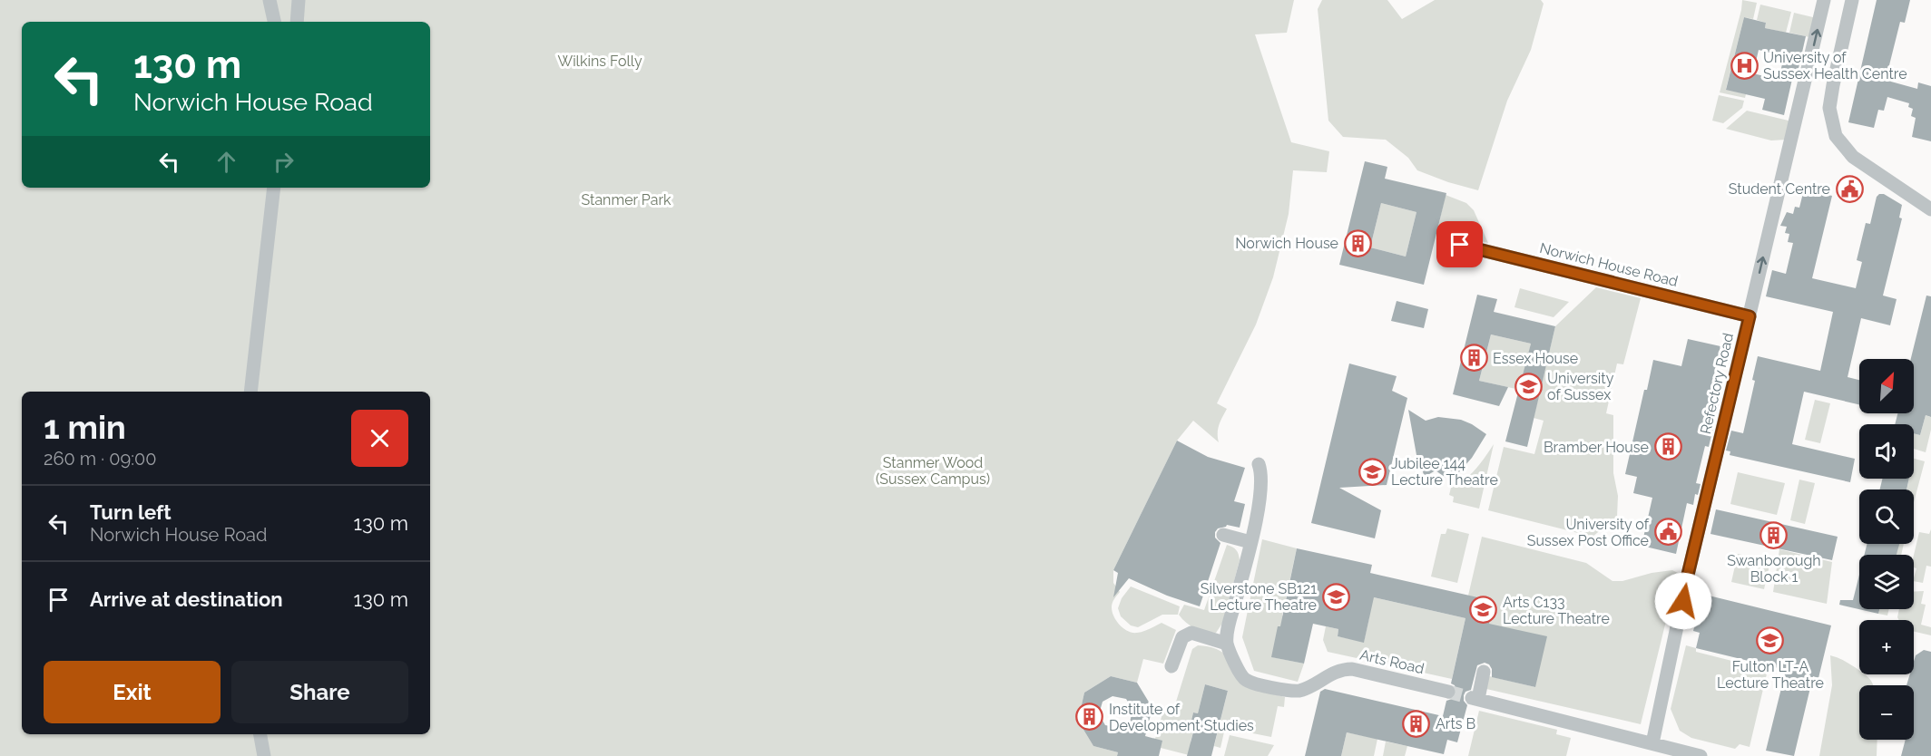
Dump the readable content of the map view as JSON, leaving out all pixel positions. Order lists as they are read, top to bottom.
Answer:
{
  "streets": {
    "street": ["Norwich House Road", "Refectory Road", "Arts Road"]
  },
  "crossings": [
    ["Norwich House Road", "Refectory Road"]
  ],
  "one_way": ["Refectory Road"],
  "parks": ["Wilkins Folly", "Stanmer Park", "Stanmer Wood (Sussex Campus)"],
  "places": {
    "hospital": ["University of Sussex Health Centre"],
    "public building": ["Student Centre", "University of Sussex Post Office"],
    "building": [
      "Norwich House",
      "Essex House",
      "Bramber House",
      "Swanborough Block 1",
      "Institute of Development Studies",
      "Arts B"
    ],
    "school or university": [
      "University of Sussex",
      "Jubilee 144 Lecture Theatre",
      "Silverstone SB121 Lecture Theatre",
      "Arts C133 Lecture Theatre",
      "Fulton LT-A Lecture Theatre"
    ]
  },
  "north": "top right",
  "page": {
    "turn": ["130 m", "Norwich House Road"],
    "map_buttons": ["+", "−"],
    "heading": ["1 min", "260 m · 09:00"],
    "list": [
      {
        "name": "Turn left",
        "note": "Norwich House Road",
        "value": "130 m"
      },
      {
        "name": "Arrive at destination",
        "value": "130 m"
      }
    ],
    "buttons": ["Exit", "Share"]
  }
}
